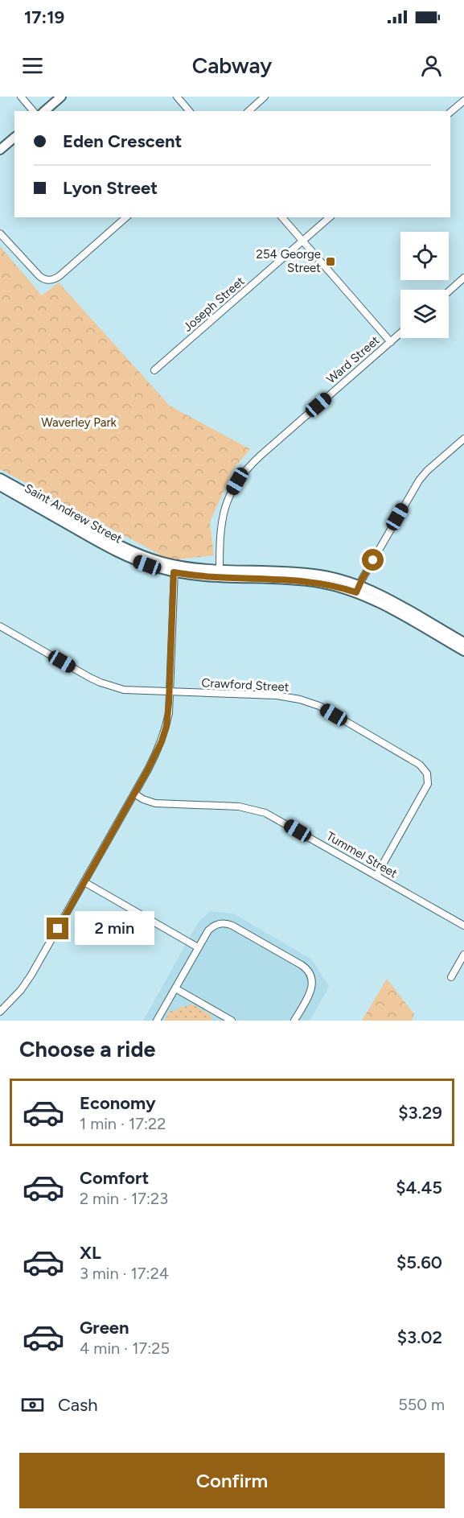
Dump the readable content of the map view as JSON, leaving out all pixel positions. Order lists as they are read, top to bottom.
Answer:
{
  "streets": {
    "street": [
      "Joseph Street",
      "Ward Street",
      "Saint Andrew Street",
      "Crawford Street",
      "Tummel Street"
    ]
  },
  "crossings": [
    ["Ward Street", "Saint Andrew Street"],
    ["Crawford Street", "Tummel Street"]
  ],
  "parks": ["Waverley Park"],
  "places": {
    "transit": ["254 George Street"]
  },
  "page": {
    "status": "17:19",
    "header": "Cabway",
    "banner": ["Eden Crescent", "Lyon Street"],
    "bubble": "2 min",
    "heading": "Choose a ride",
    "list": [
      {
        "name": "Economy",
        "note": "1 min · 17:22",
        "value": "$3.29"
      },
      {
        "name": "Comfort",
        "note": "2 min · 17:23",
        "value": "$4.45"
      },
      {
        "name": "XL",
        "note": "3 min · 17:24",
        "value": "$5.60"
      },
      {
        "name": "Green",
        "note": "4 min · 17:25",
        "value": "$3.02"
      }
    ],
    "pay": ["Cash", "550 m"],
    "buttons": "Confirm"
  }
}
